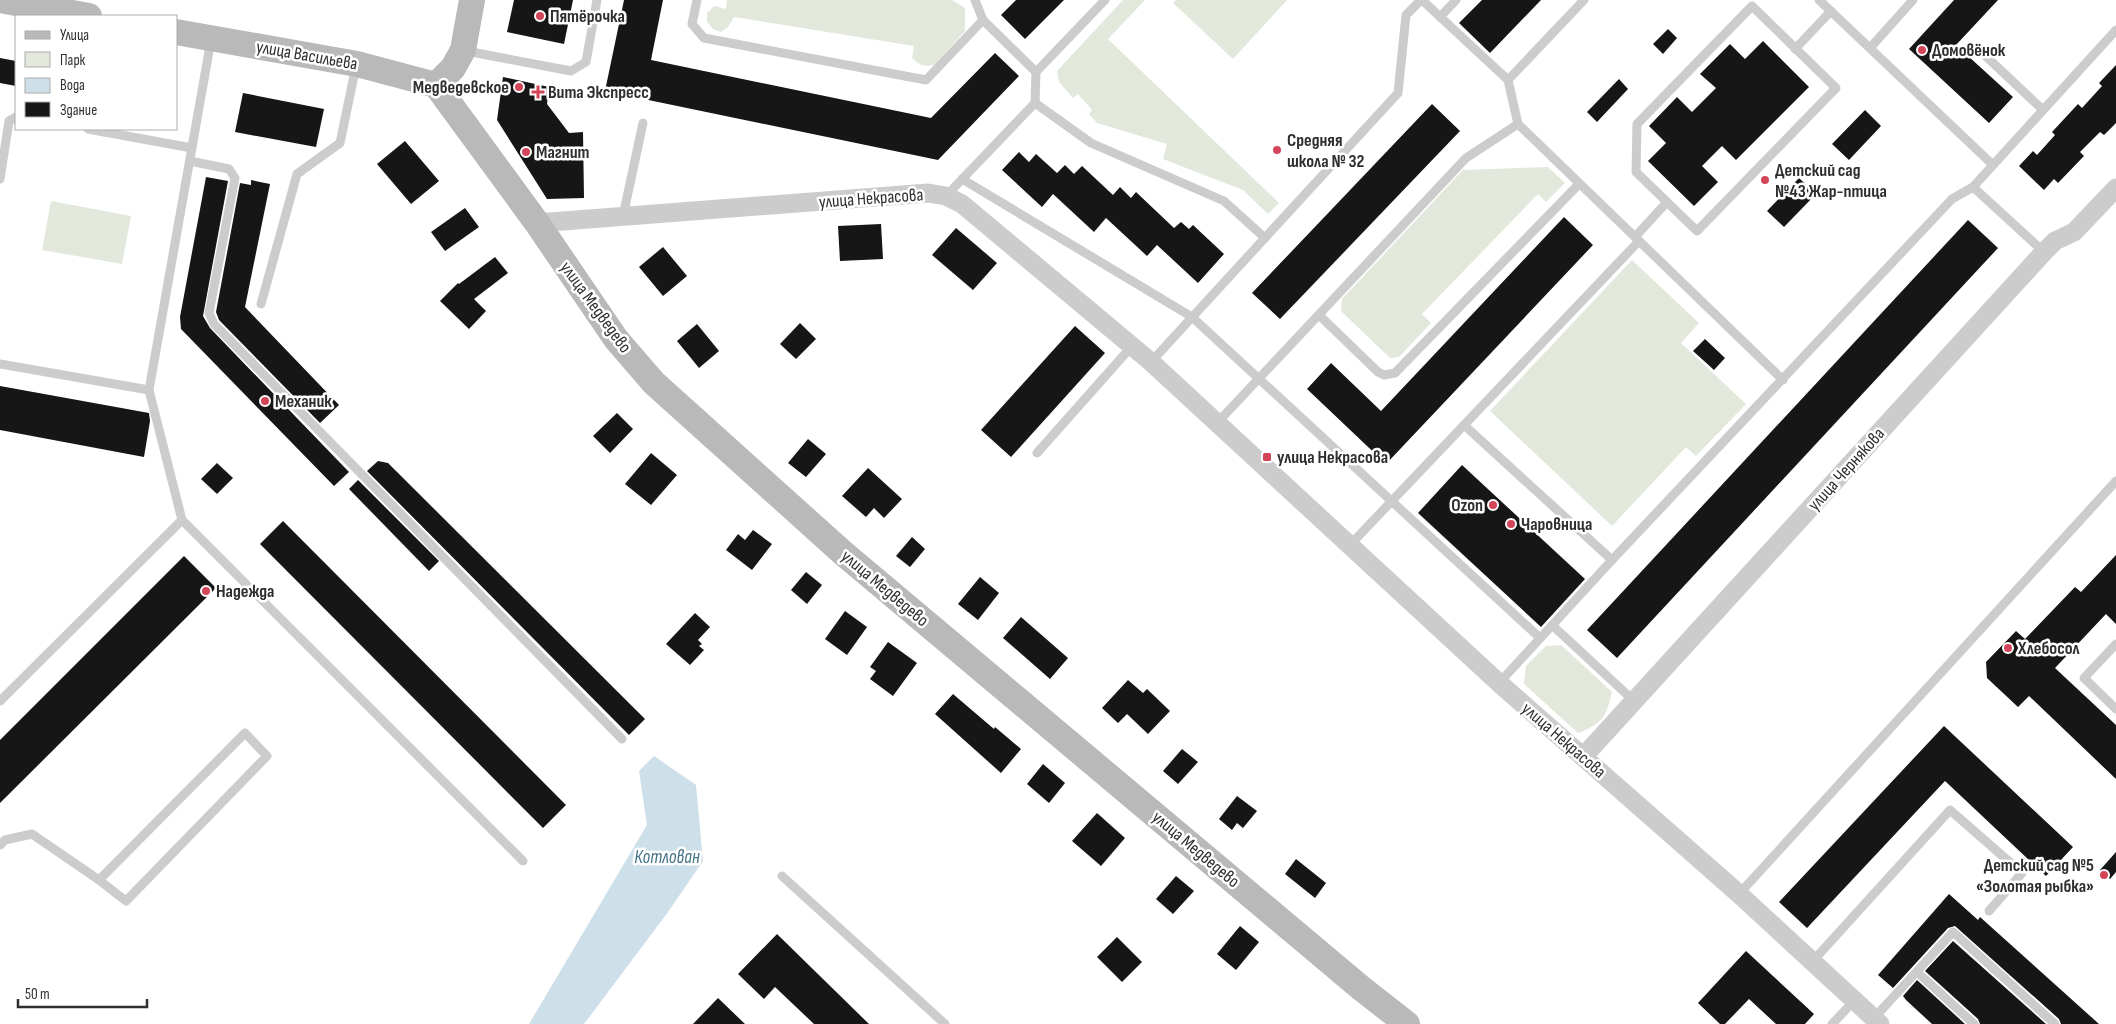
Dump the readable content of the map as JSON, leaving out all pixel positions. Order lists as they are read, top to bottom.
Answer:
{
  "streets": {
    "street": [
      "улица Васильева",
      "улица Некрасова",
      "улица Медведево",
      "улица Чернякова"
    ]
  },
  "crossings": [
    ["улица Васильева", "улица Медведево"],
    ["улица Некрасова", "улица Медведево"],
    ["улица Некрасова", "улица Чернякова"]
  ],
  "water": ["Котлован"],
  "places": {
    "other": [
      "Пятёрочка",
      "Домовёнок",
      "Медведевское",
      "Средняя школа № 32",
      "Магнит",
      "Детский сад №43 Жар-птица",
      "Механик",
      "Ozon",
      "Чаровница",
      "Надежда",
      "Хлебосол",
      "Детский сад №5 «Золотая рыбка»"
    ],
    "health": ["Вита Экспресс"],
    "transit": ["улица Некрасова"]
  },
  "legend": [
    "Улица",
    "Парк",
    "Вода",
    "Здание"
  ],
  "scale_bar": "50 m"
}
